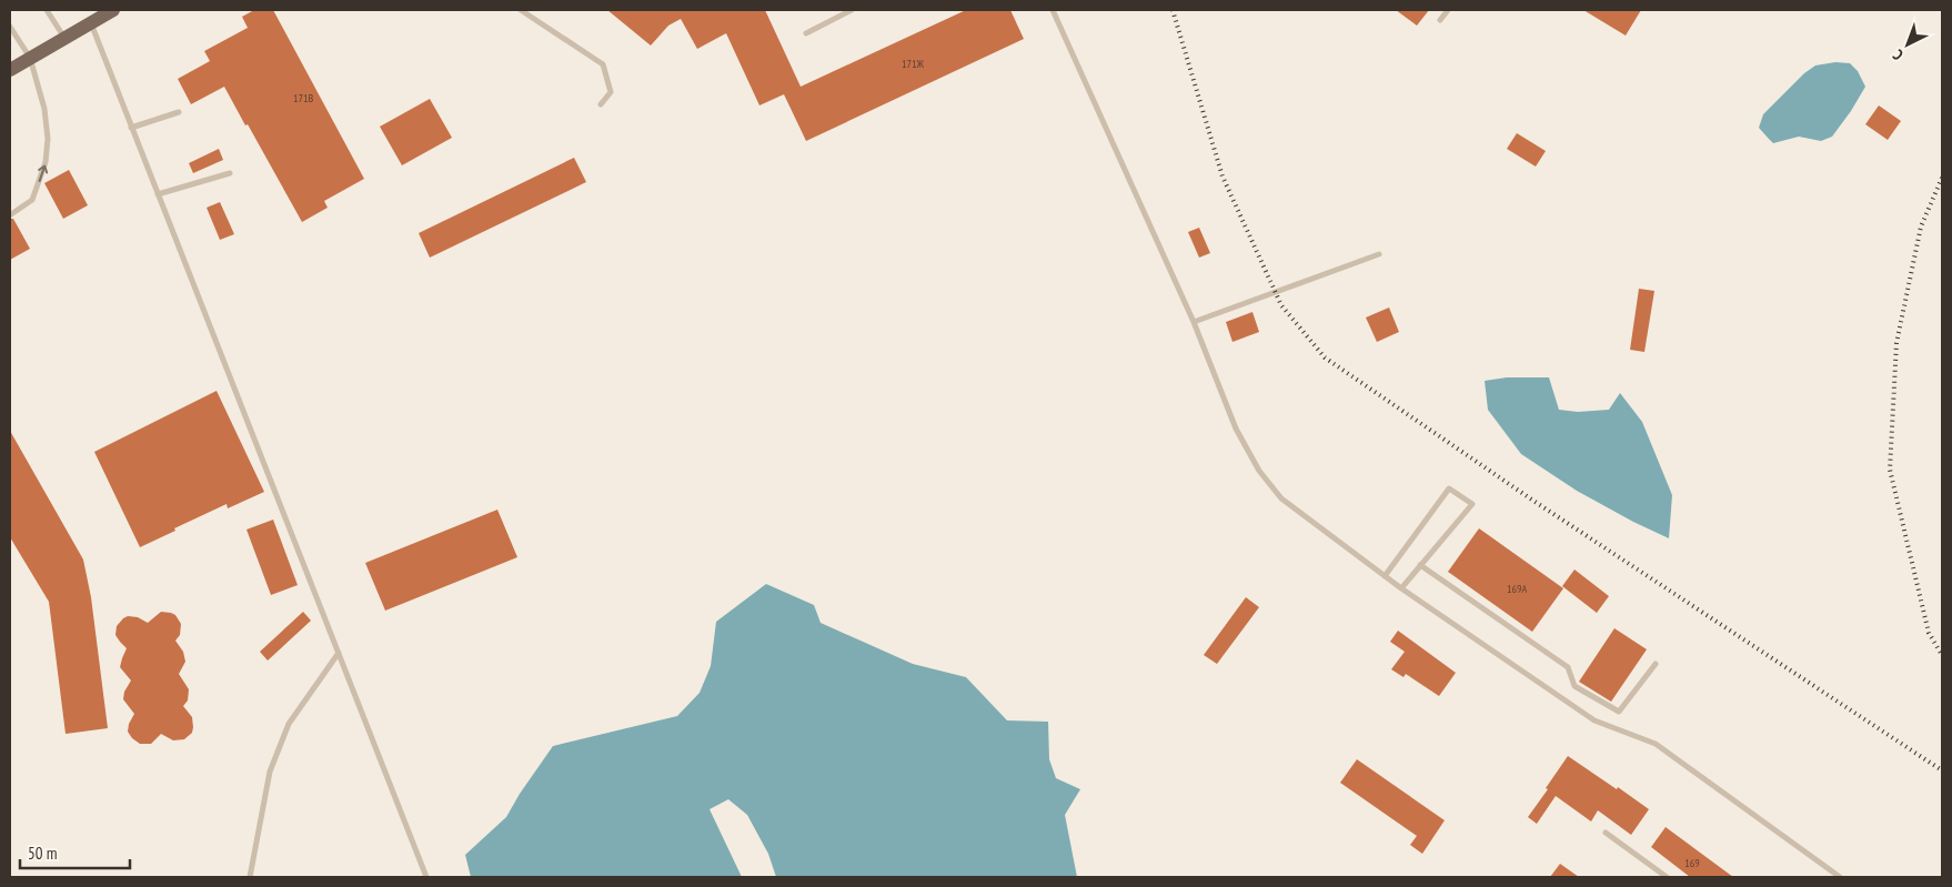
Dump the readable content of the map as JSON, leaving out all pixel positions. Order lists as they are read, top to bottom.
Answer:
{
  "house_numbers": [
    "171Ж",
    "171В",
    "169А",
    "169"
  ],
  "scale_bar": "50 m",
  "north": "bottom left"
}
